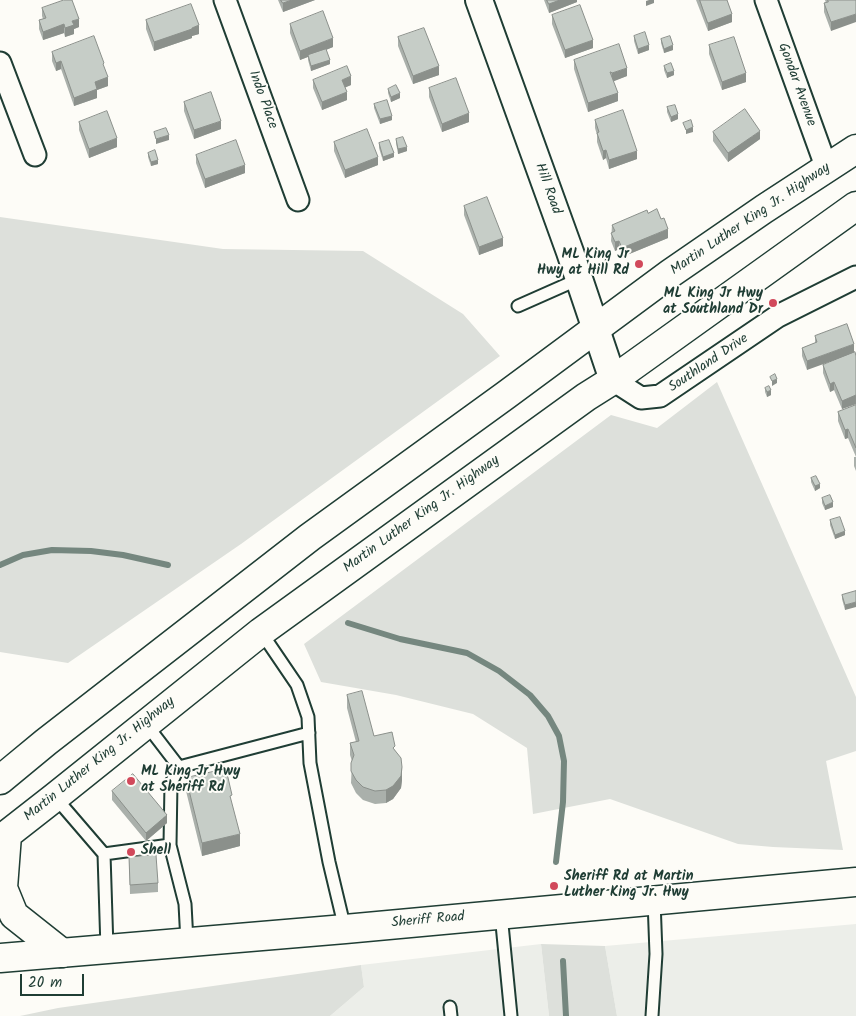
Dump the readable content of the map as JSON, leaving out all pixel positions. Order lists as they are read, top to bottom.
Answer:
{
  "streets": {
    "main road": ["Martin Luther King Jr. Highway", "Sheriff Road"],
    "street": [
      "Gondar Avenue",
      "Indo Place",
      "Hill Road",
      "Southland Drive"
    ]
  },
  "crossings": [
    ["Gondar Avenue", "Martin Luther King Jr. Highway"],
    ["Hill Road", "Martin Luther King Jr. Highway"],
    ["Hill Road", "Southland Drive"],
    ["Martin Luther King Jr. Highway", "Southland Drive"]
  ],
  "places": [
    "ML King Jr Hwy at Hill Rd",
    "ML King Jr Hwy at Southland Dr",
    "ML King Jr Hwy at Sheriff Rd",
    "Shell",
    "Sheriff Rd at Martin Luther King Jr. Hwy"
  ],
  "scale_bar": "20 m"
}
